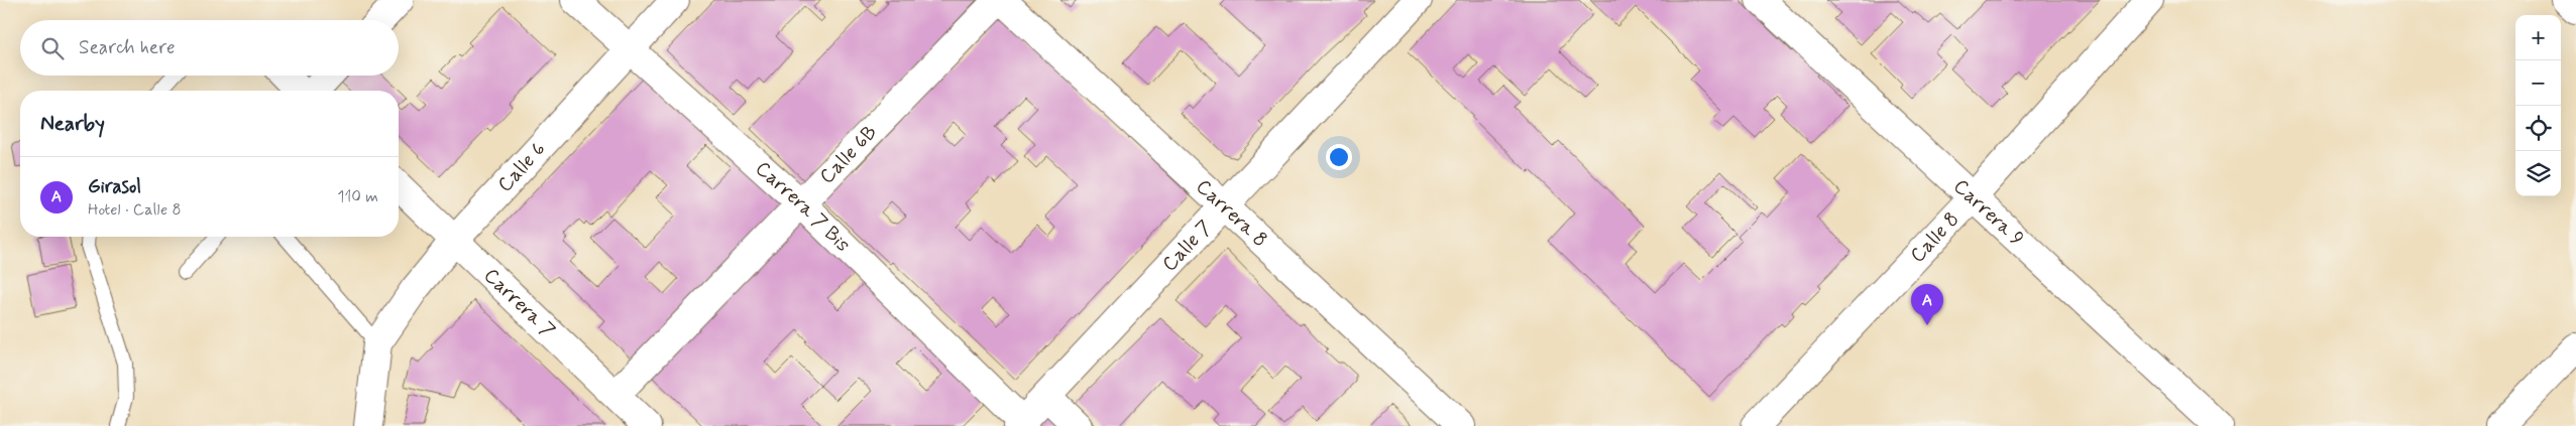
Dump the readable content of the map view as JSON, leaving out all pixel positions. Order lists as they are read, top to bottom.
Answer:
{
  "streets": {
    "street": [
      "Calle 6B",
      "Calle 6",
      "Carrera 7 Bis",
      "Carrera 9",
      "Carrera 8",
      "Calle 8",
      "Calle 7",
      "Carrera 7"
    ]
  },
  "crossings": [
    ["Calle 6B", "Carrera 7 Bis"],
    ["Calle 6B", "Carrera 7"],
    ["Calle 6", "Carrera 7 Bis"],
    ["Calle 6", "Carrera 7"],
    ["Carrera 7 Bis", "Calle 7"],
    ["Carrera 9", "Calle 8"],
    ["Carrera 8", "Calle 7"]
  ],
  "page": {
    "map_buttons": ["+", "−"],
    "search": "Search here",
    "heading": "Nearby",
    "list": [
      {
        "mark": "A",
        "name": "Girasol",
        "note": "Hotel · Calle 8",
        "value": "110 m"
      }
    ],
    "pins": "A"
  }
}
